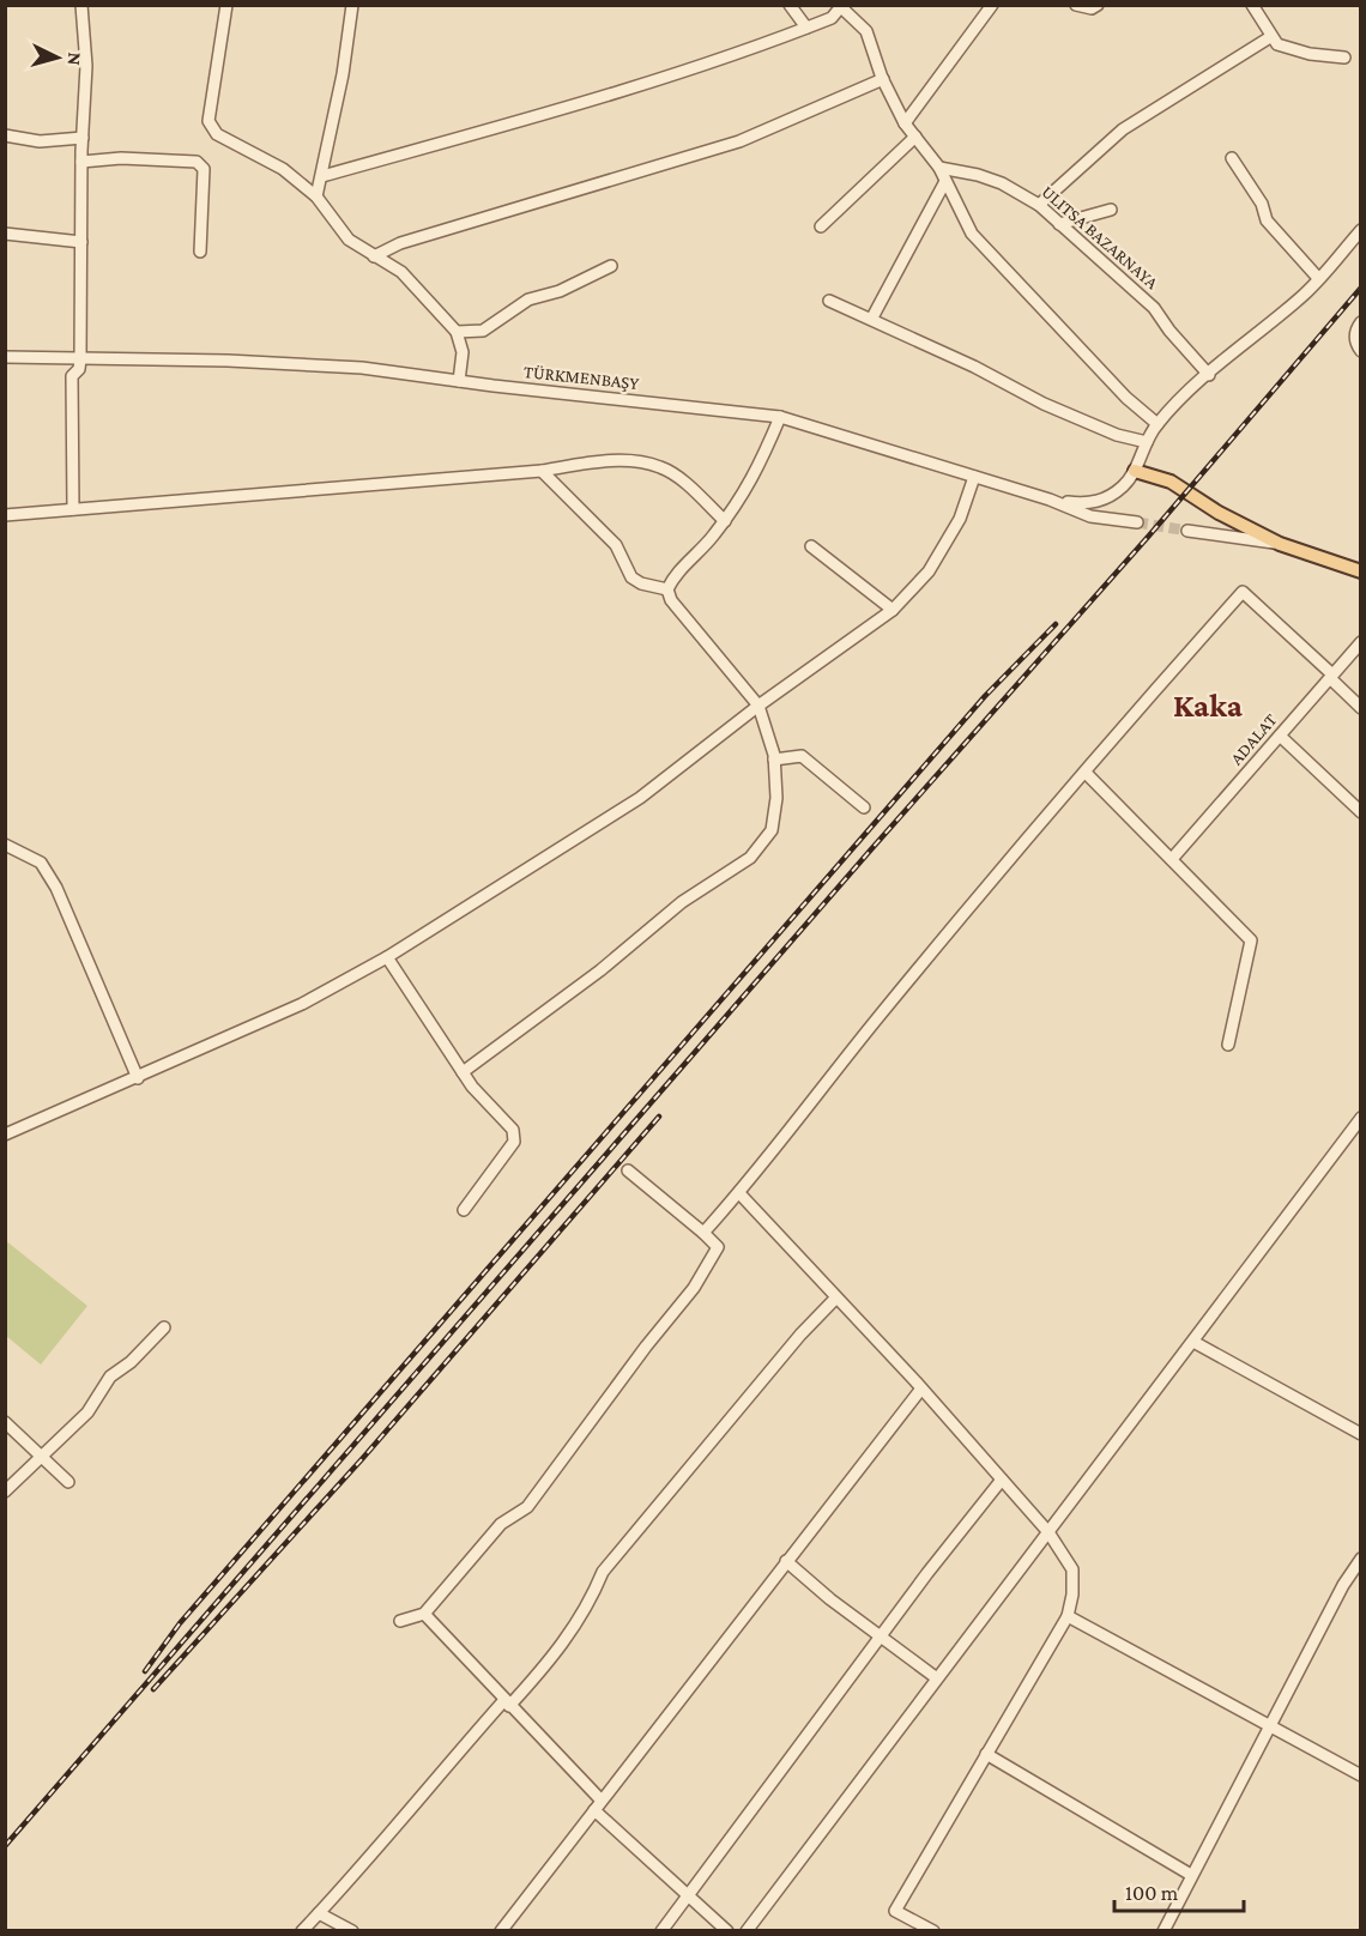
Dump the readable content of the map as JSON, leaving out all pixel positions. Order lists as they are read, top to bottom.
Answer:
{
  "streets": {
    "street": ["ULITSA BAZARNAYA", "TÜRKMENBAŞY", "ADALAT"]
  },
  "districts": ["Kaka"],
  "scale_bar": "100 m",
  "north": "right"
}
